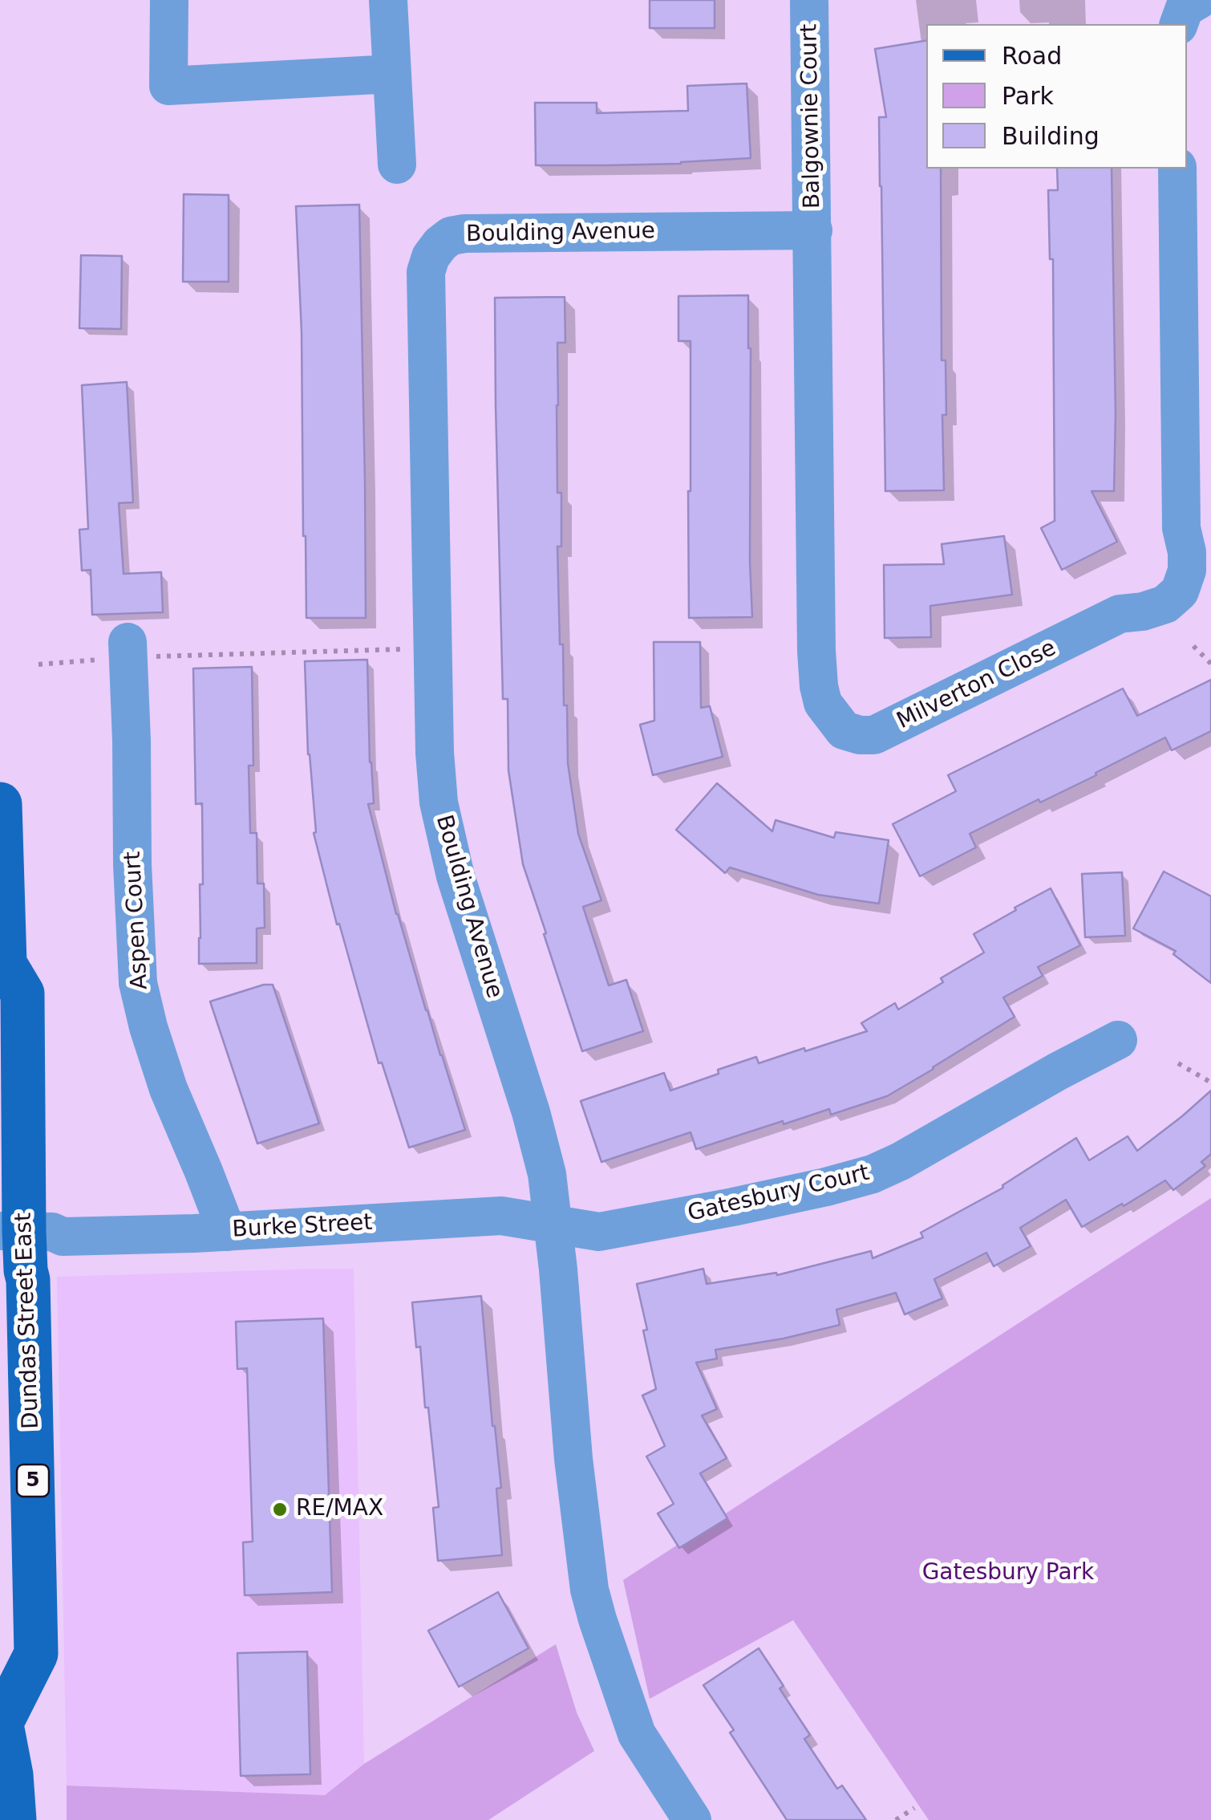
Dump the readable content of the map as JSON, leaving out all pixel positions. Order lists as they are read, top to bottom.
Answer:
{
  "streets": {
    "main road": ["Dundas Street East", "5"],
    "street": [
      "Balgownie Court",
      "Boulding Avenue",
      "Milverton Close",
      "Aspen Court",
      "Gatesbury Court",
      "Burke Street"
    ]
  },
  "crossings": [
    ["Balgownie Court", "Boulding Avenue"],
    ["Balgownie Court", "Milverton Close"],
    ["Boulding Avenue", "Milverton Close"],
    ["Boulding Avenue", "Gatesbury Court"],
    ["Boulding Avenue", "Burke Street"],
    ["Aspen Court", "Burke Street"],
    ["Gatesbury Court", "Burke Street"],
    ["Burke Street", "Dundas Street East"]
  ],
  "parks": ["Gatesbury Park"],
  "places": ["RE/MAX"],
  "legend": ["Road", "Park", "Building"]
}
